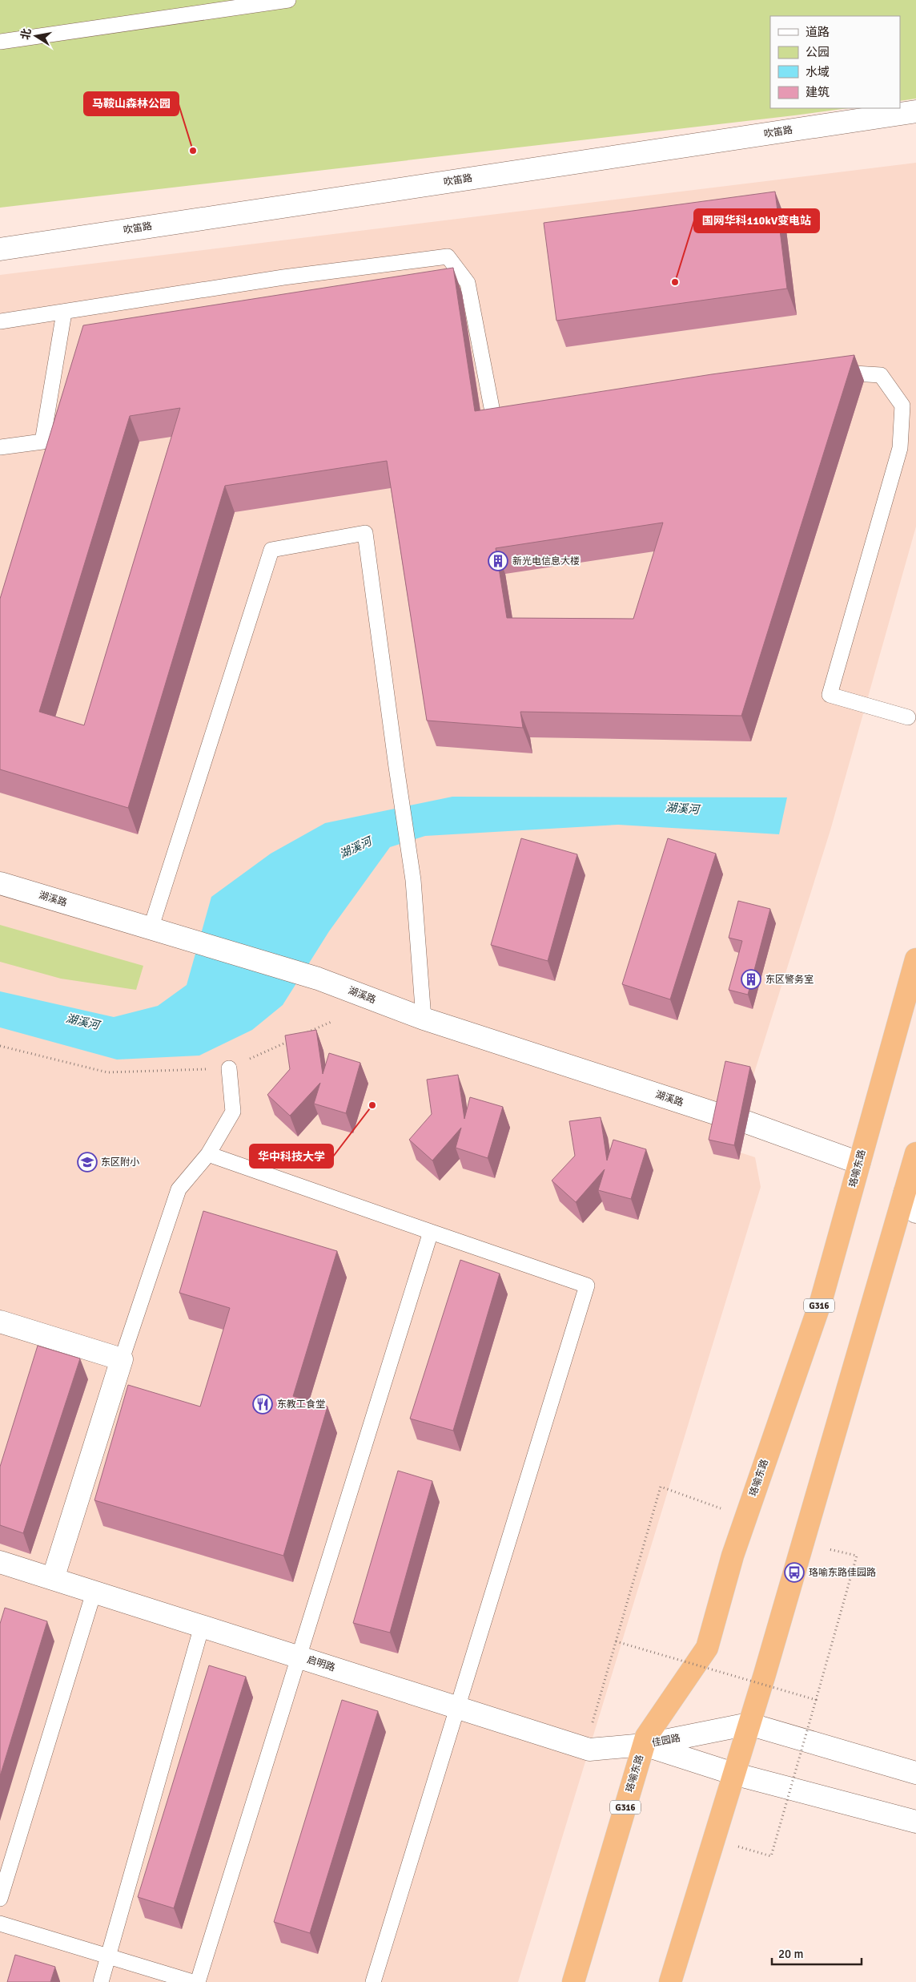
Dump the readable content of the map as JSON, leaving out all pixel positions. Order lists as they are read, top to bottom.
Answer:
{
  "streets": {
    "highway": ["珞喻东路", "G316"],
    "street": [
      "吹笛路",
      "湖溪路",
      "启明路",
      "佳园路"
    ]
  },
  "crossings": [
    ["珞喻东路", "启明路"],
    ["珞喻东路", "佳园路"],
    ["启明路", "佳园路"]
  ],
  "water": ["湖溪河"],
  "places": {
    "other": ["马鞍山森林公园", "国网华科110kV变电站", "华中科技大学"],
    "building": ["新光电信息大楼", "东区警务室"],
    "school or university": ["东区附小"],
    "restaurant": ["东教工食堂"],
    "bus stop": ["珞喻东路佳园路"]
  },
  "legend": [
    "道路",
    "公园",
    "水域",
    "建筑"
  ],
  "scale_bar": "20 m",
  "north": "left"
}
